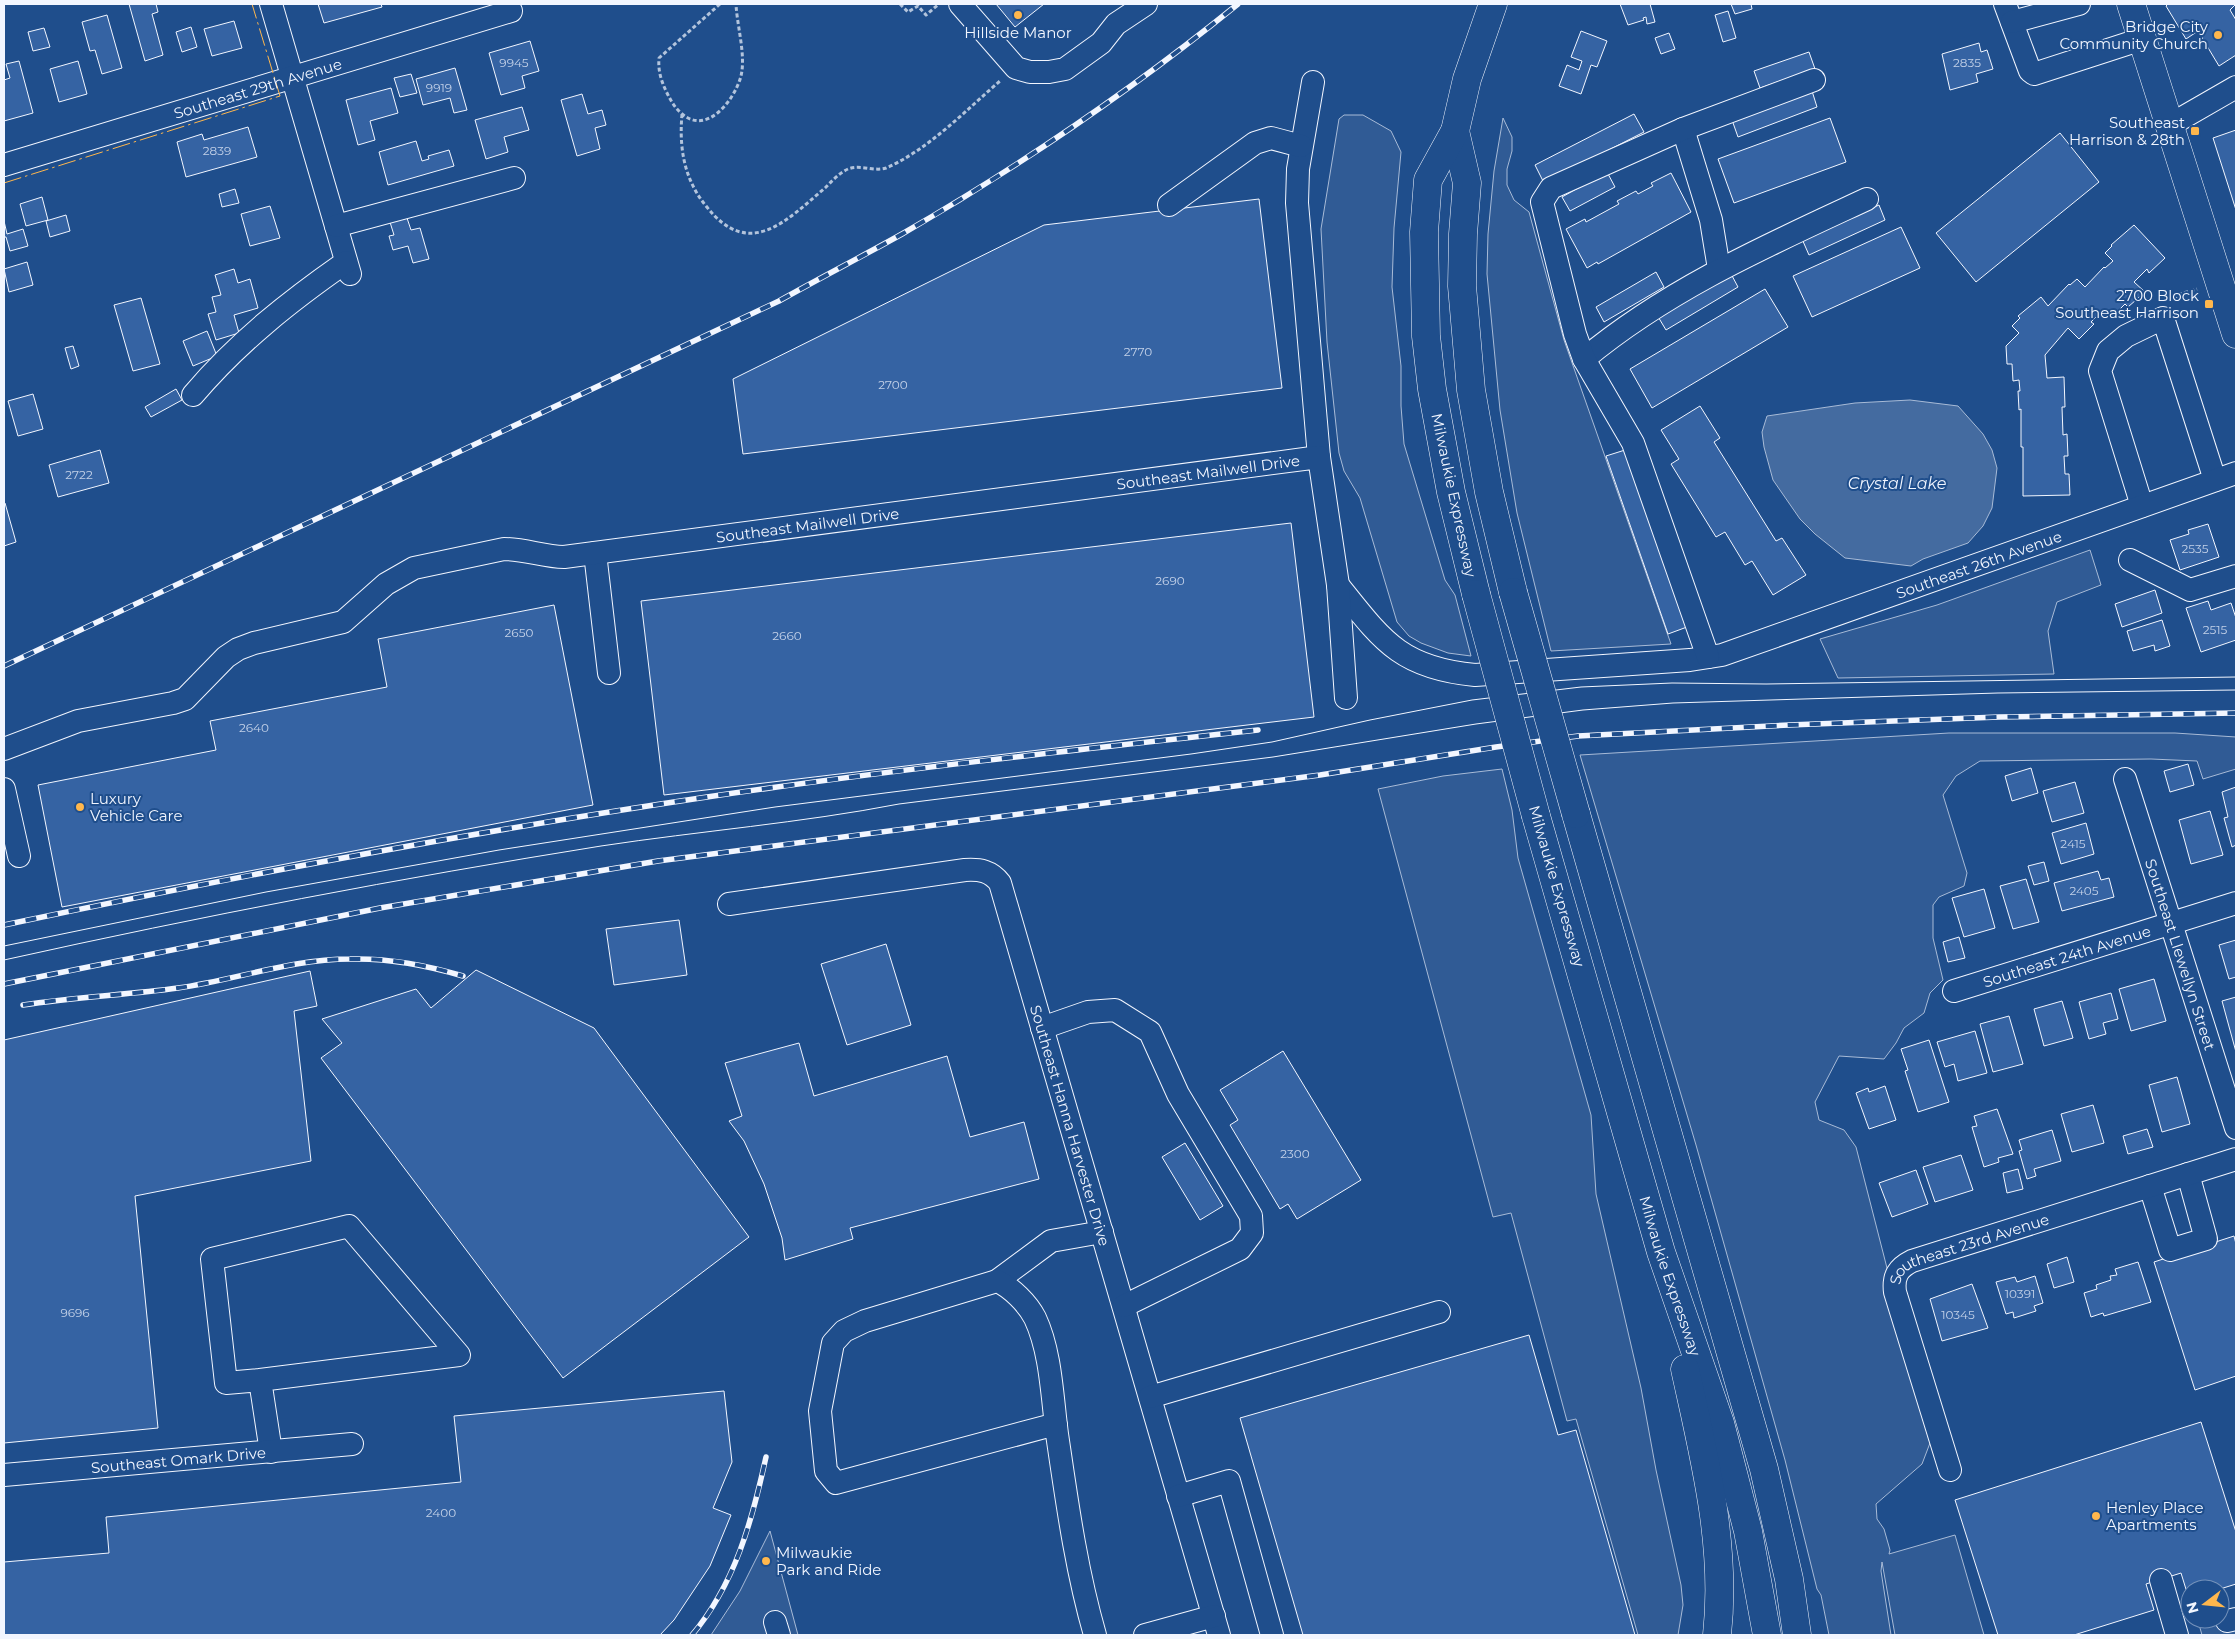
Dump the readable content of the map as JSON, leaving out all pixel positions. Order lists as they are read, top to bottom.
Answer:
{
  "streets": {
    "main road": ["Milwaukie Expressway"],
    "street": [
      "Southeast 29th Avenue",
      "Southeast Mailwell Drive",
      "Southeast 26th Avenue",
      "Southeast Llewellyn Street",
      "Southeast 24th Avenue",
      "Southeast Hanna Harvester Drive",
      "Southeast 23rd Avenue",
      "Southeast Omark Drive"
    ]
  },
  "crossings": [
    ["Southeast Mailwell Drive", "Southeast 26th Avenue"],
    ["Southeast Llewellyn Street", "Southeast 24th Avenue"]
  ],
  "water": ["Crystal Lake"],
  "places": {
    "other": [
      "Hillside Manor",
      "Bridge City Community Church",
      "Luxury Vehicle Care",
      "Henley Place Apartments",
      "Milwaukie Park and Ride"
    ],
    "transit": ["Southeast Harrison & 28th", "2700 Block Southeast Harrison"]
  },
  "house_numbers": [
    "9945",
    "2835",
    "9919",
    "2839",
    "2770",
    "2700",
    "2722",
    "2535",
    "2690",
    "2515",
    "2650",
    "2660",
    "2640",
    "2415",
    "2405",
    "2300",
    "10391",
    "9696",
    "10345",
    "2400"
  ],
  "north": "left"
}
